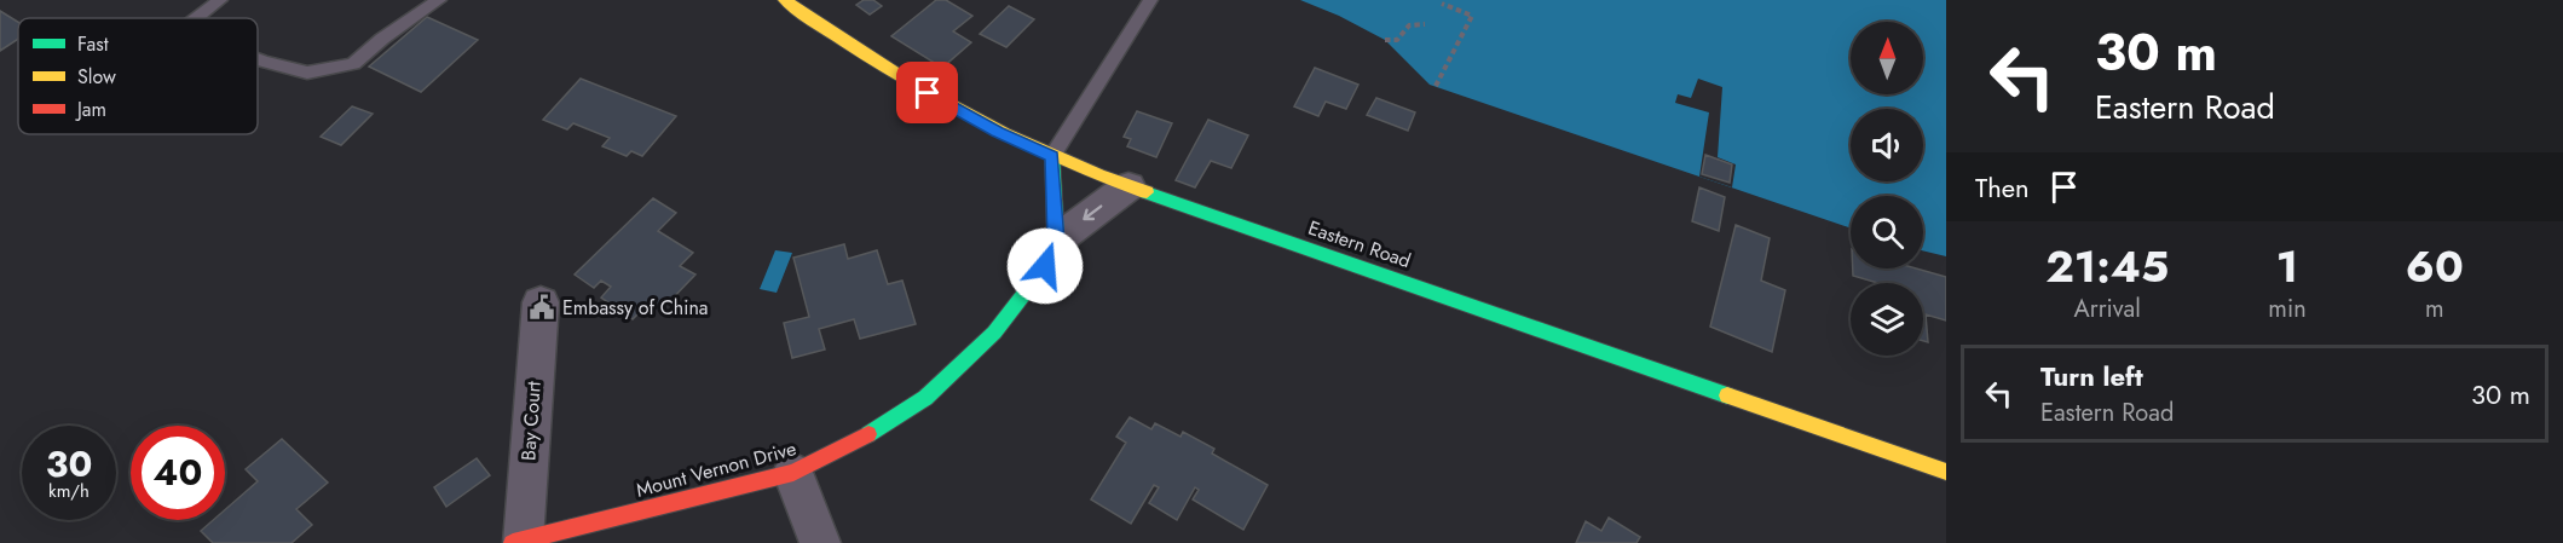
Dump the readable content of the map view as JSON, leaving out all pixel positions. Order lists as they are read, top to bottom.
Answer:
{
  "streets": {
    "main road": ["Eastern Road", "Mount Vernon Drive"],
    "street": ["Bay Court"]
  },
  "crossings": [
    ["Bay Court", "Mount Vernon Drive"]
  ],
  "places": {
    "public building": ["Embassy of China"]
  },
  "legend": ["Fast", "Slow", "Jam"],
  "north": "top",
  "page": {
    "turn": ["30 m", "Eastern Road"],
    "then": "Then",
    "eta": [
      "21:45",
      "Arrival",
      "1",
      "min",
      "60",
      "m"
    ],
    "list": [
      {
        "name": "Turn left",
        "note": "Eastern Road",
        "value": "30 m"
      }
    ],
    "speed": "30 km/h",
    "limit": "40"
  }
}
